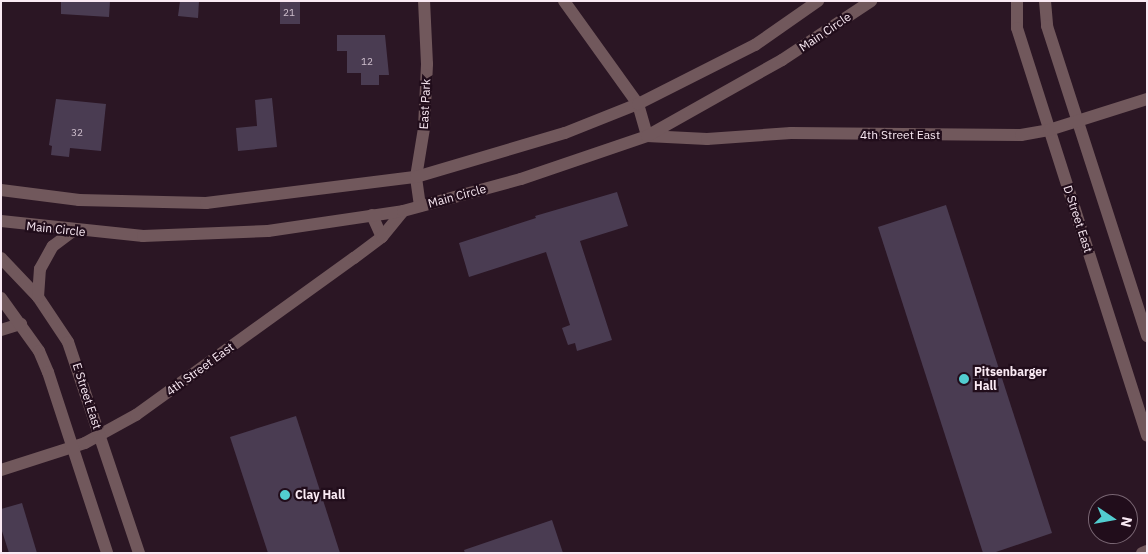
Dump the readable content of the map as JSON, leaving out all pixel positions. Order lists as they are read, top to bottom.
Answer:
{
  "streets": {
    "street": [
      "Main Circle",
      "East Park",
      "4th Street East",
      "D Street East",
      "E Street East"
    ]
  },
  "crossings": [
    ["Main Circle", "East Park"],
    ["Main Circle", "4th Street East"],
    ["4th Street East", "D Street East"],
    ["4th Street East", "E Street East"]
  ],
  "places": ["Pitsenbarger Hall", "Clay Hall"],
  "house_numbers": ["21", "12", "32"],
  "north": "right"
}
